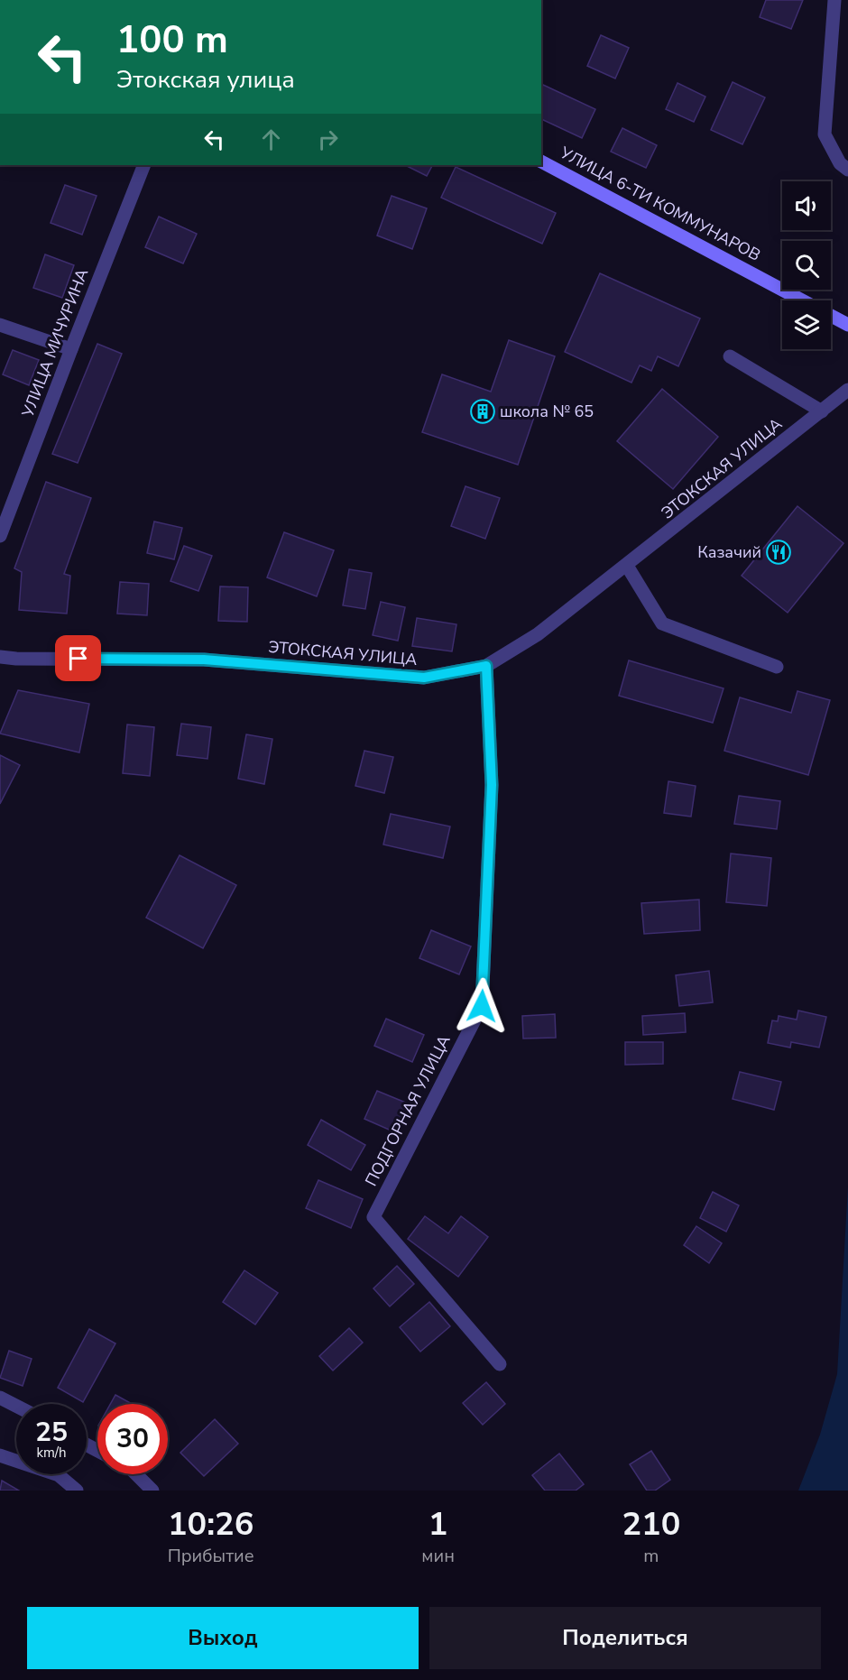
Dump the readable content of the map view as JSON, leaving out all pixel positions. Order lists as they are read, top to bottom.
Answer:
{
  "streets": {
    "main road": ["УЛИЦА 6-ТИ КОММУНАРОВ"],
    "street": ["УЛИЦА МИЧУРИНА", "ЭТОКСКАЯ УЛИЦА", "ПОДГОРНАЯ УЛИЦА"]
  },
  "crossings": [
    ["ЭТОКСКАЯ УЛИЦА", "ПОДГОРНАЯ УЛИЦА"]
  ],
  "places": {
    "building": ["школа № 65"],
    "restaurant": ["Казачий"]
  },
  "page": {
    "turn": ["100 m", "Этокская улица"],
    "speed": "25 km/h",
    "limit": "30",
    "eta": [
      "10:26",
      "Прибытие",
      "1",
      "мин",
      "210",
      "m"
    ],
    "buttons": ["Выход", "Поделиться"]
  }
}
